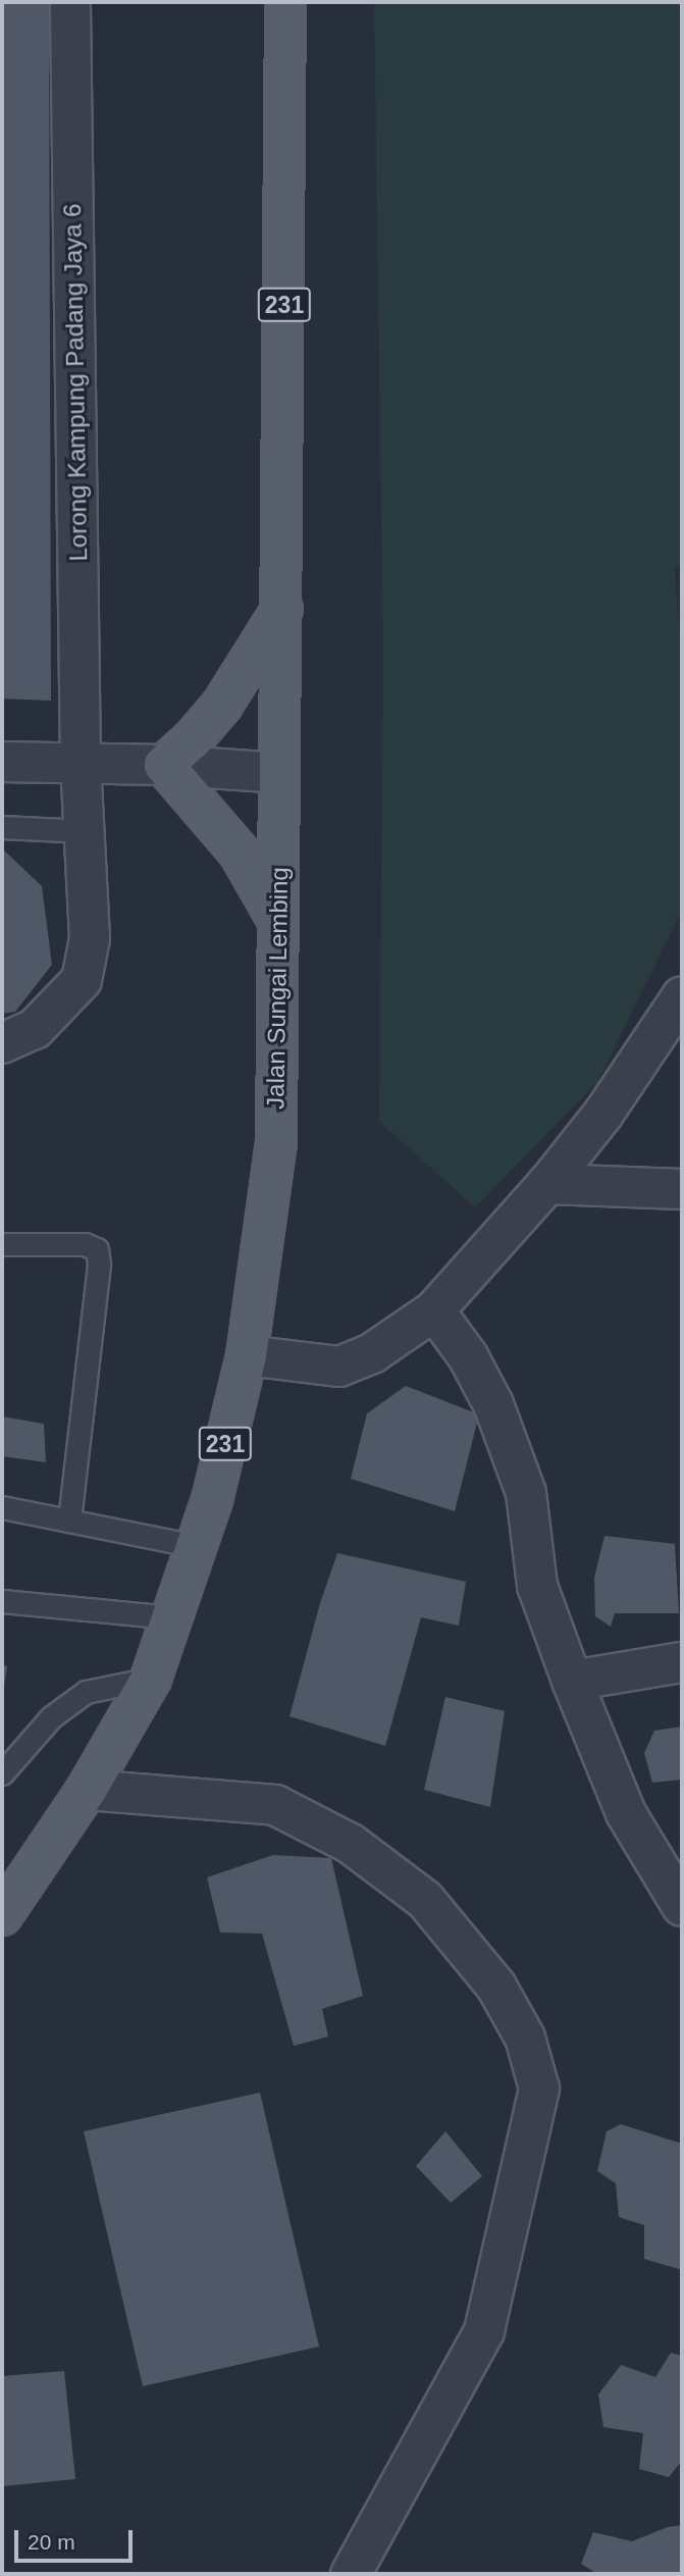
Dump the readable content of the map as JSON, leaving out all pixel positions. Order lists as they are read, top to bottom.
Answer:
{
  "streets": {
    "main road": ["231", "Jalan Sungai Lembing"],
    "street": ["Lorong Kampung Padang Jaya 6"]
  },
  "scale_bar": "20 m"
}
